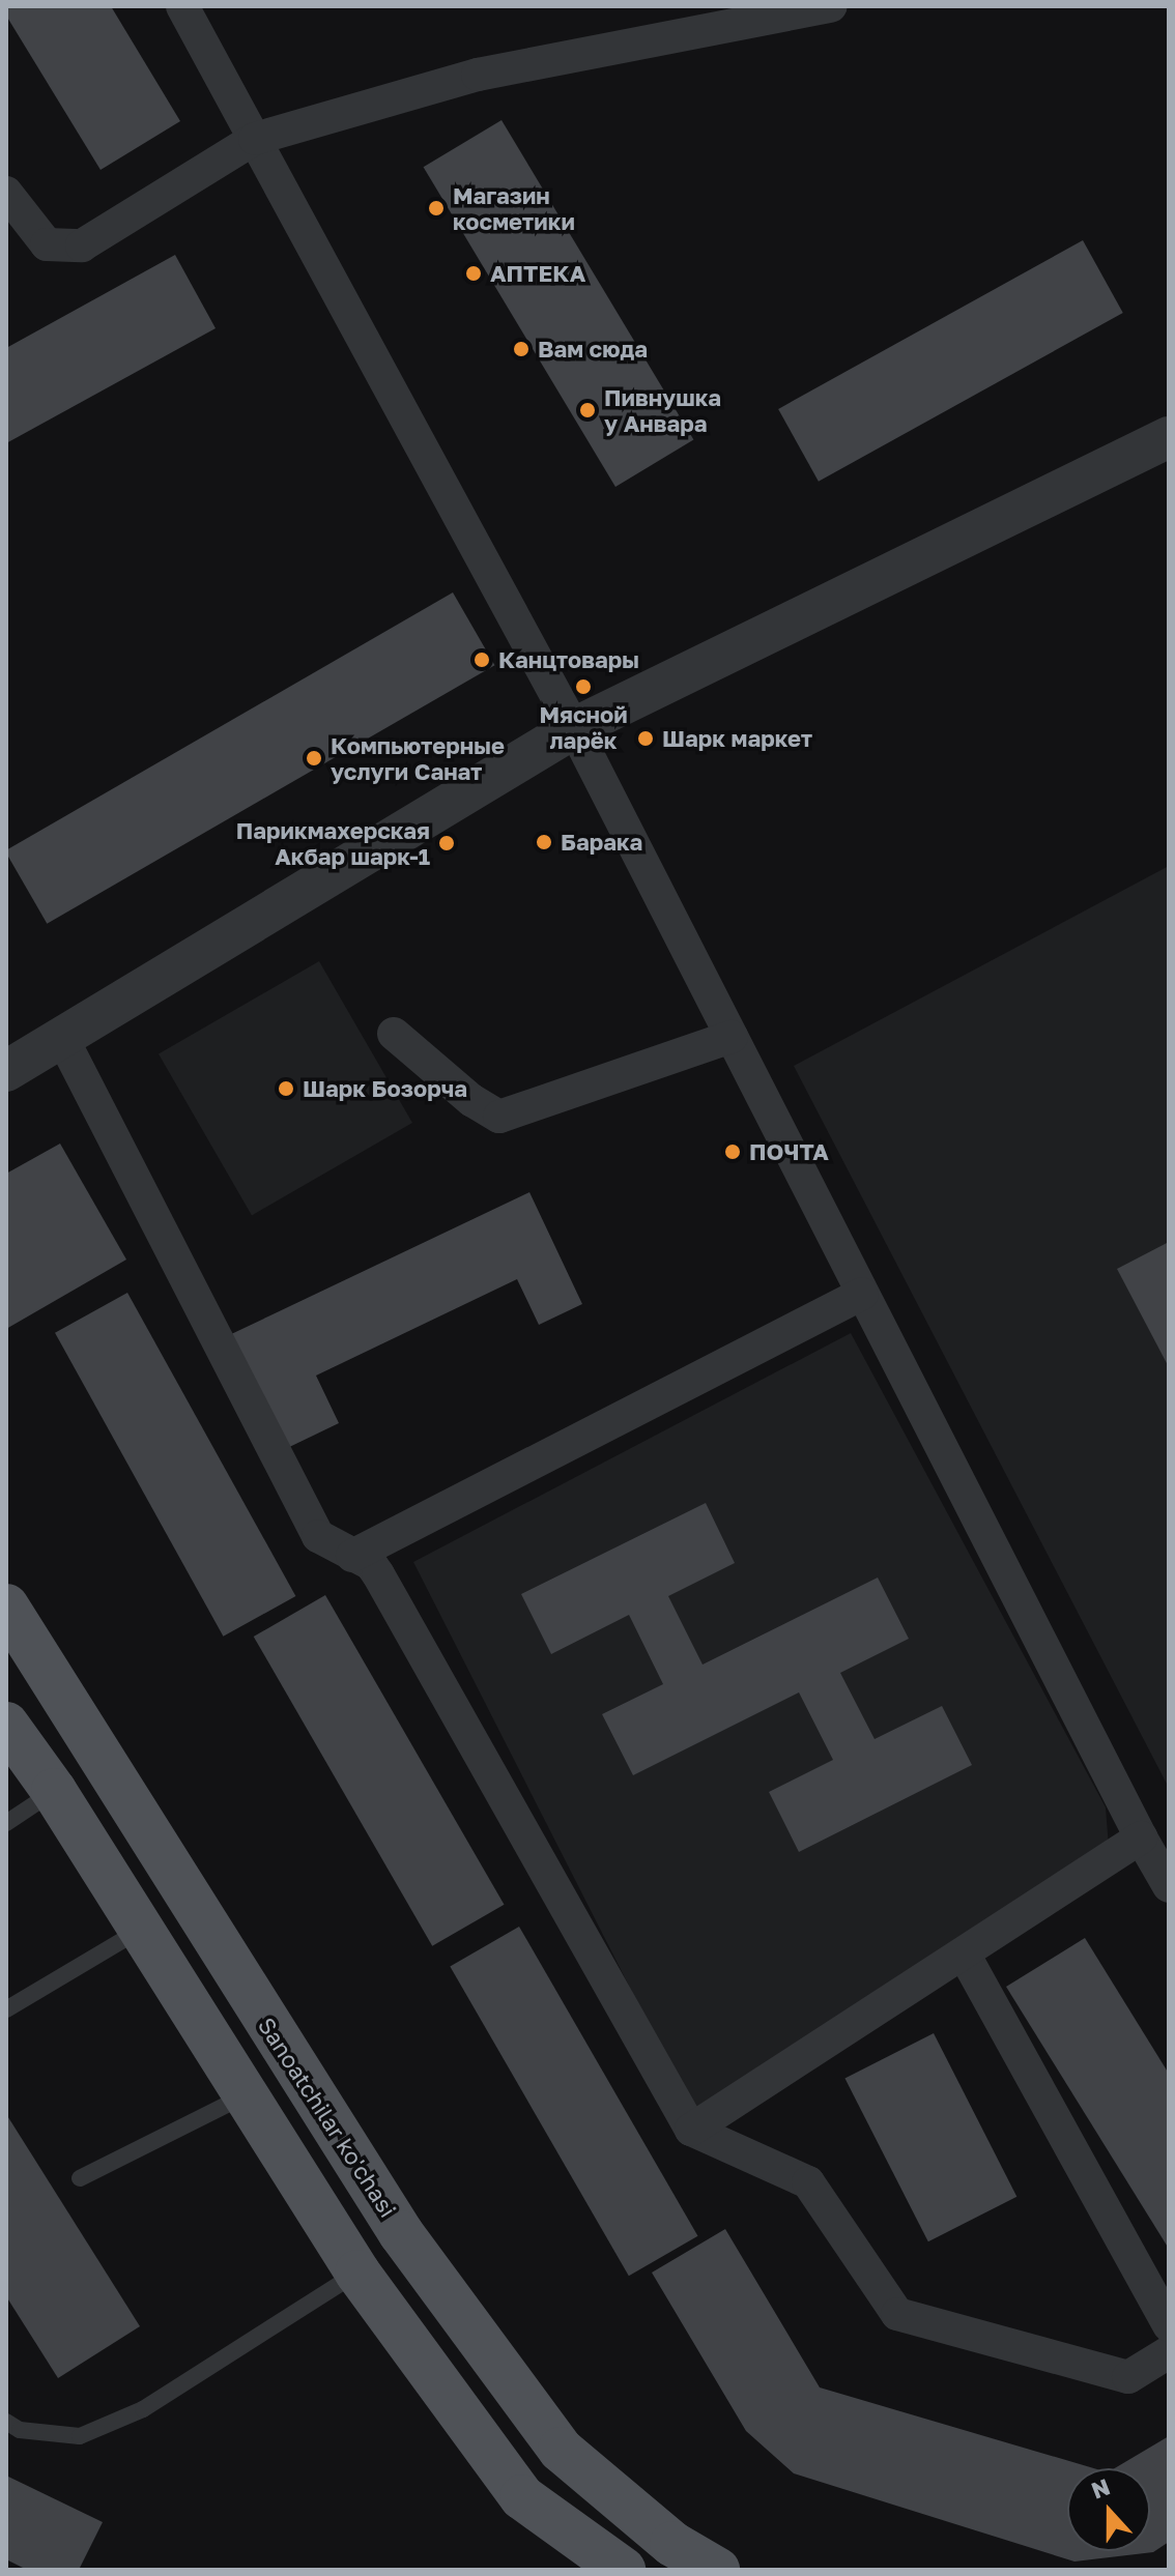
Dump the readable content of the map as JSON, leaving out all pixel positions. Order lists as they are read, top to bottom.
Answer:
{
  "streets": {
    "main road": ["Sanoatchilar ko'chasi"]
  },
  "places": [
    "Магазин косметики",
    "АПТЕКА",
    "Вам сюда",
    "Пивнушка у Анвара",
    "Канцтовары",
    "Мясной ларёк",
    "Шарк маркет",
    "Компьютерные услуги Санат",
    "Барака",
    "Парикмахерская Акбар шарк-1",
    "Шарк Бозорча",
    "ПОЧТА"
  ],
  "north": "top"
}
